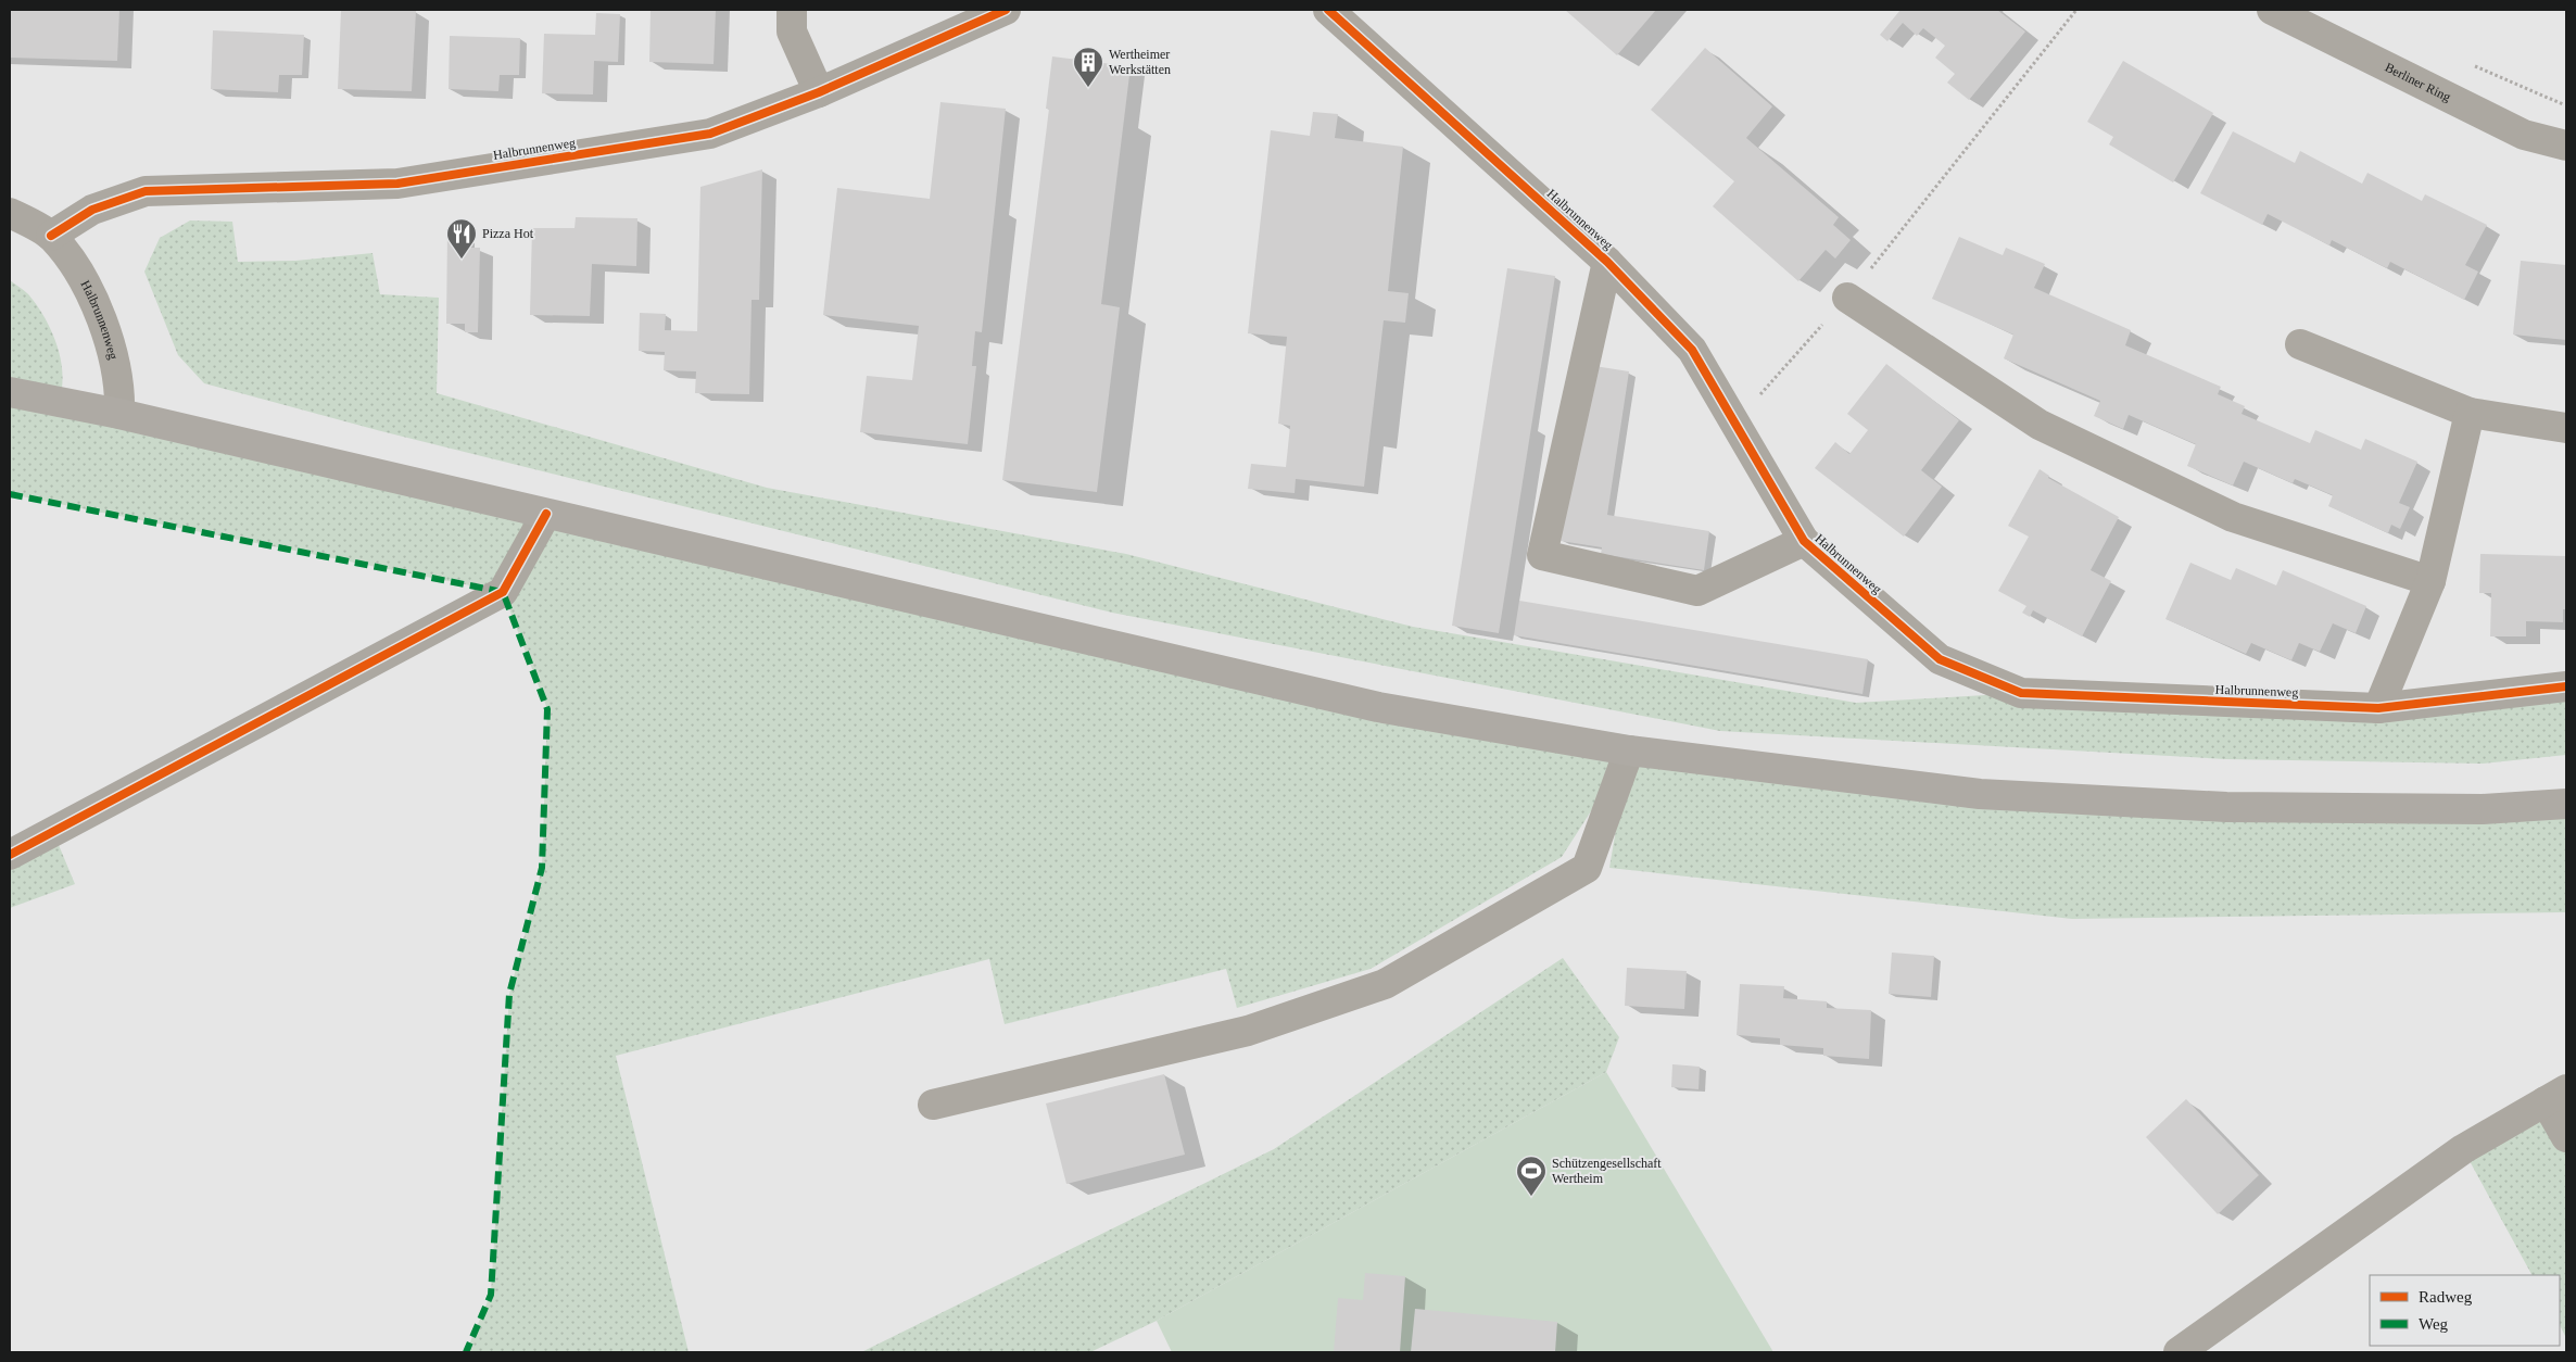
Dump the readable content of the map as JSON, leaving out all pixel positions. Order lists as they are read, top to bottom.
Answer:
{
  "streets": {
    "street": ["Berliner Ring", "Halbrunnenweg"]
  },
  "places": {
    "building": ["Wertheimer Werkstätten"],
    "restaurant": ["Pizza Hot"],
    "sports": ["Schützengesellschaft Wertheim"]
  },
  "legend": ["Radweg", "Weg"]
}
